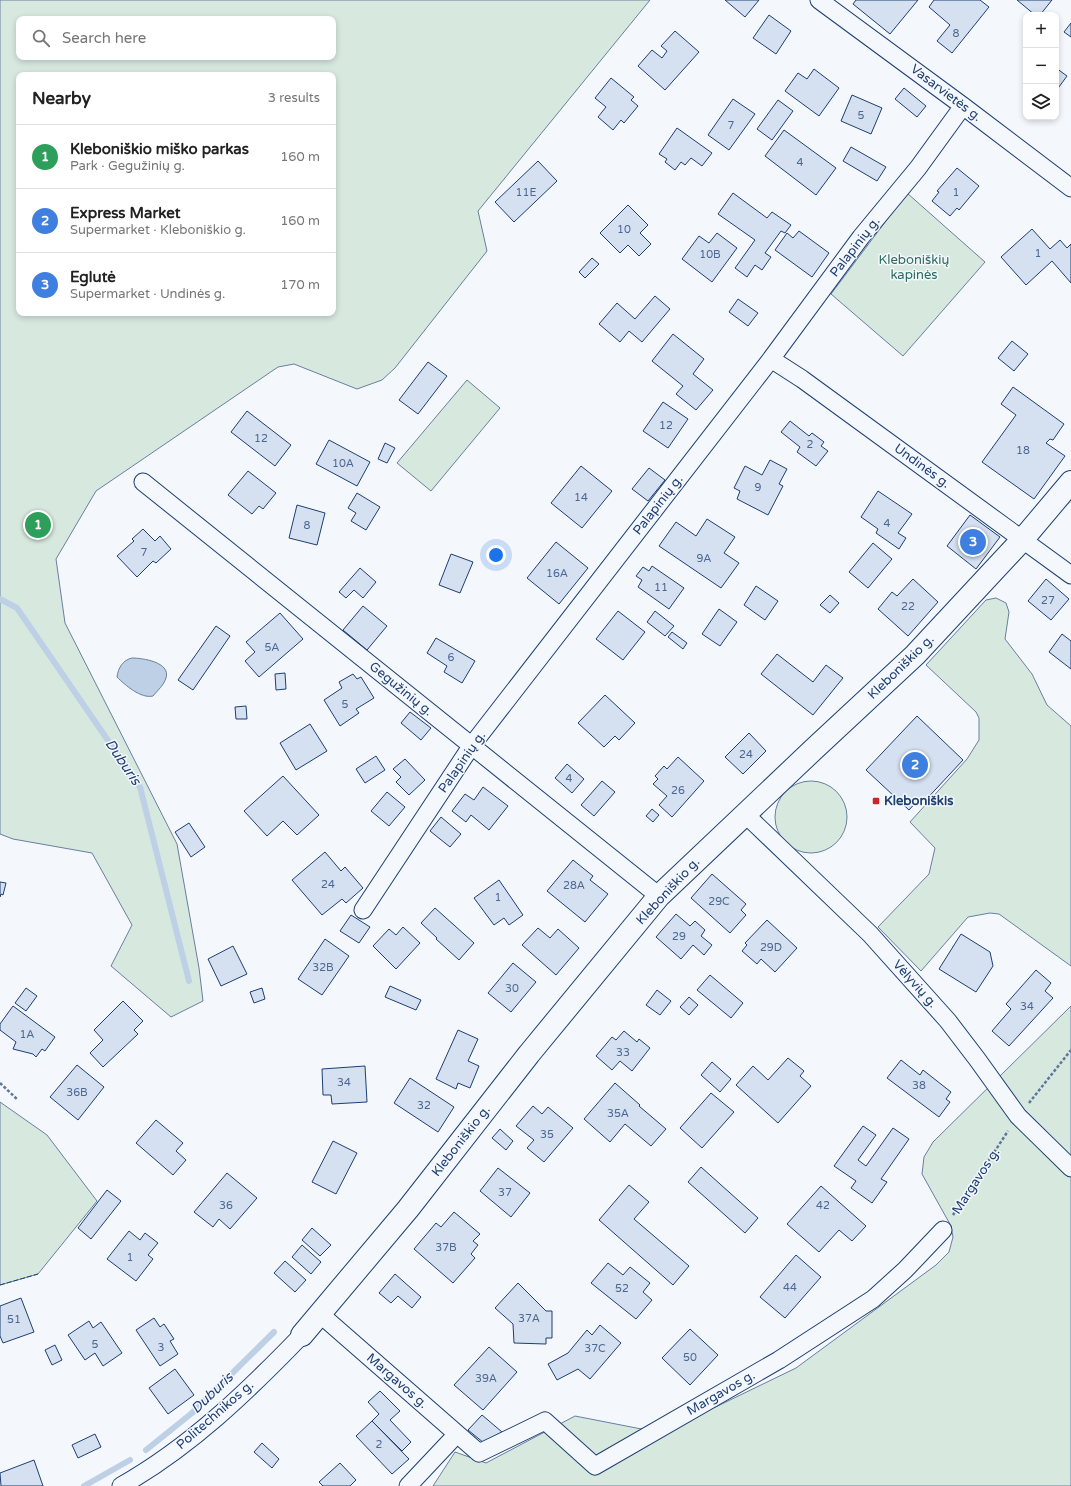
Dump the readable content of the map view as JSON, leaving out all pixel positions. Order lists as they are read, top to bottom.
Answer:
{
  "streets": {
    "street": [
      "Vasarvietės g.",
      "Palapinių g.",
      "Undinės g.",
      "Kleboniškio g.",
      "Gegužinių g.",
      "Vėlyvių g.",
      "Margavos g.",
      "Politechnikos g."
    ]
  },
  "crossings": [
    ["Vasarvietės g.", "Palapinių g."],
    ["Palapinių g.", "Undinės g."],
    ["Palapinių g.", "Gegužinių g."],
    ["Undinės g.", "Kleboniškio g."],
    ["Kleboniškio g.", "Gegužinių g."],
    ["Kleboniškio g.", "Vėlyvių g."],
    ["Kleboniškio g.", "Margavos g."],
    ["Kleboniškio g.", "Politechnikos g."],
    ["Vėlyvių g.", "Margavos g."]
  ],
  "water": ["Duburis"],
  "parks": ["Kleboniškių kapinės"],
  "places": {
    "transit": ["Kleboniškis"]
  },
  "house_numbers": [
    "8",
    "5",
    "7",
    "4",
    "11E",
    "1",
    "10",
    "1",
    "10B",
    "12",
    "12",
    "2",
    "18",
    "10A",
    "9",
    "14",
    "4",
    "8",
    "7",
    "9A",
    "16A",
    "11",
    "27",
    "22",
    "5A",
    "6",
    "5",
    "24",
    "4",
    "26",
    "24",
    "28A",
    "1",
    "29C",
    "29",
    "29D",
    "32B",
    "30",
    "34",
    "1A",
    "33",
    "34",
    "38",
    "36B",
    "32",
    "35A",
    "35",
    "37",
    "36",
    "42",
    "37B",
    "1",
    "44",
    "52",
    "37A",
    "51",
    "5",
    "3",
    "37C",
    "50",
    "39A",
    "2"
  ],
  "page": {
    "map_buttons": ["+", "−"],
    "search": "Search here",
    "heading": ["Nearby", "3 results"],
    "list": [
      {
        "mark": "1",
        "name": "Kleboniškio miško parkas",
        "note": "Park · Gegužinių g.",
        "value": "160 m"
      },
      {
        "mark": "2",
        "name": "Express Market",
        "note": "Supermarket · Kleboniškio g.",
        "value": "160 m"
      },
      {
        "mark": "3",
        "name": "Eglutė",
        "note": "Supermarket · Undinės g.",
        "value": "170 m"
      }
    ],
    "pins": ["1", "3", "2"]
  }
}
